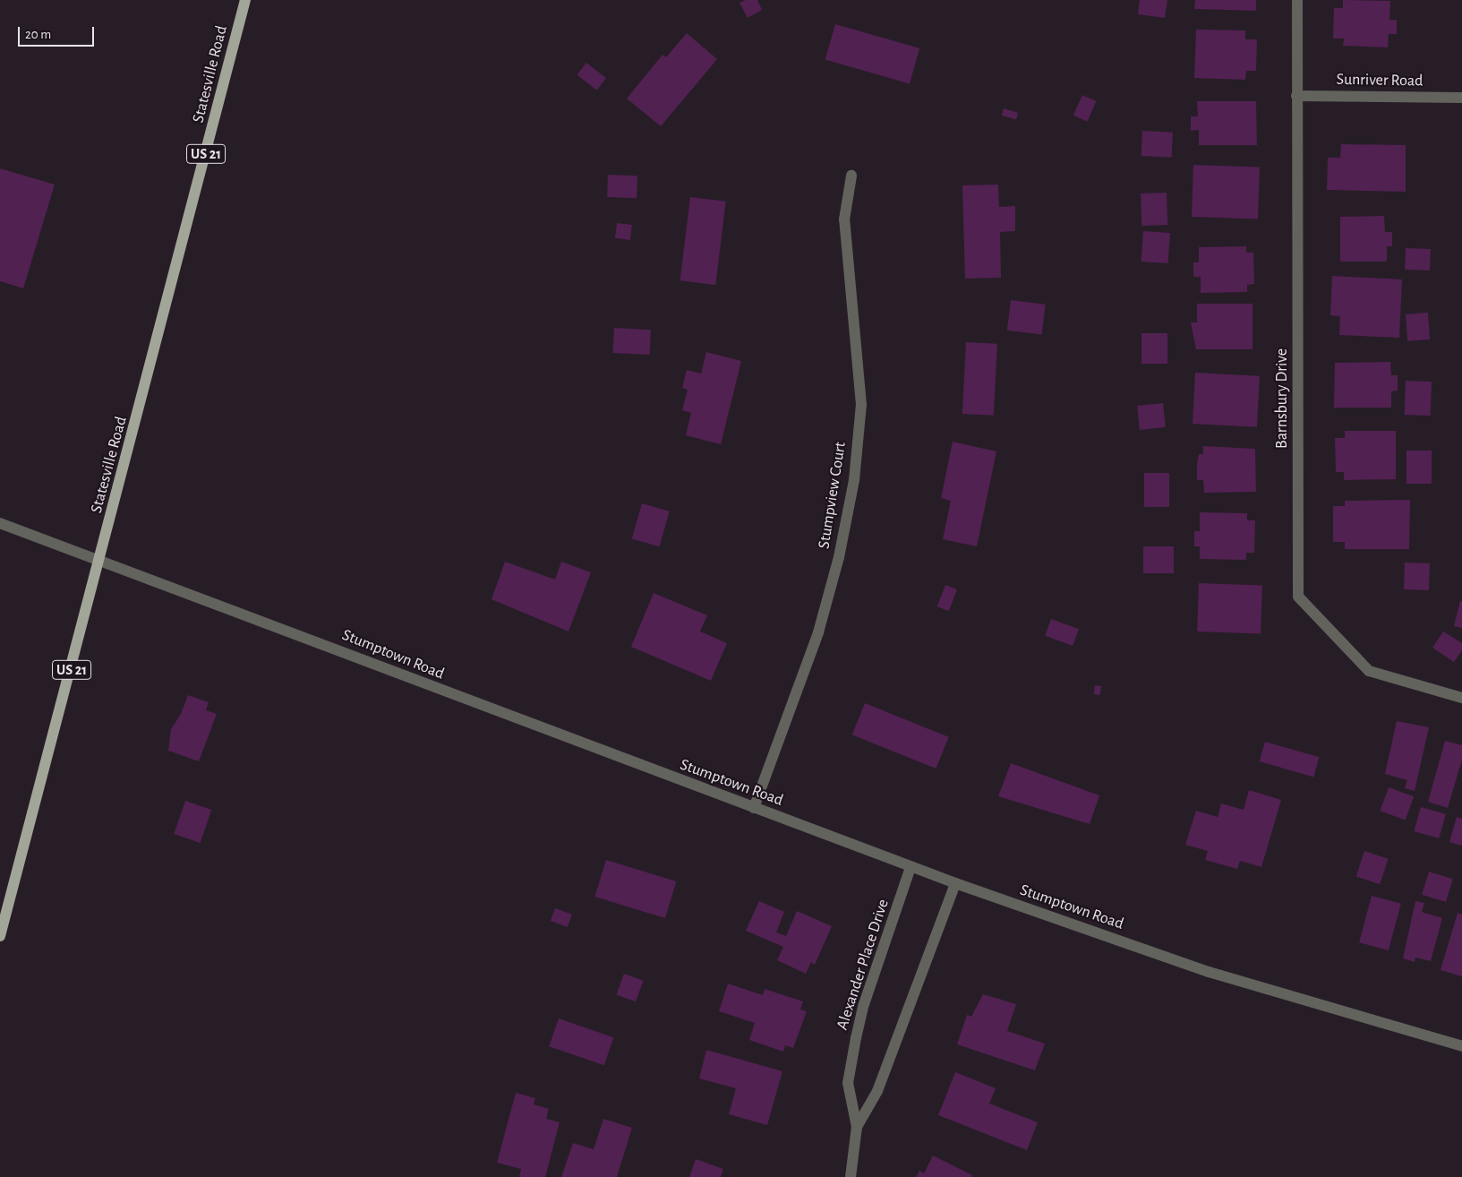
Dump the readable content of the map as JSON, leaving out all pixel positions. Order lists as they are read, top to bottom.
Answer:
{
  "streets": {
    "main road": ["Statesville Road", "US 21"],
    "street": [
      "Sunriver Road",
      "Barnsbury Drive",
      "Stumpview Court",
      "Stumptown Road",
      "Alexander Place Drive"
    ]
  },
  "crossings": [
    ["Statesville Road", "Stumptown Road"],
    ["Sunriver Road", "Barnsbury Drive"],
    ["Stumpview Court", "Stumptown Road"],
    ["Stumptown Road", "Alexander Place Drive"]
  ],
  "scale_bar": "20 m"
}
